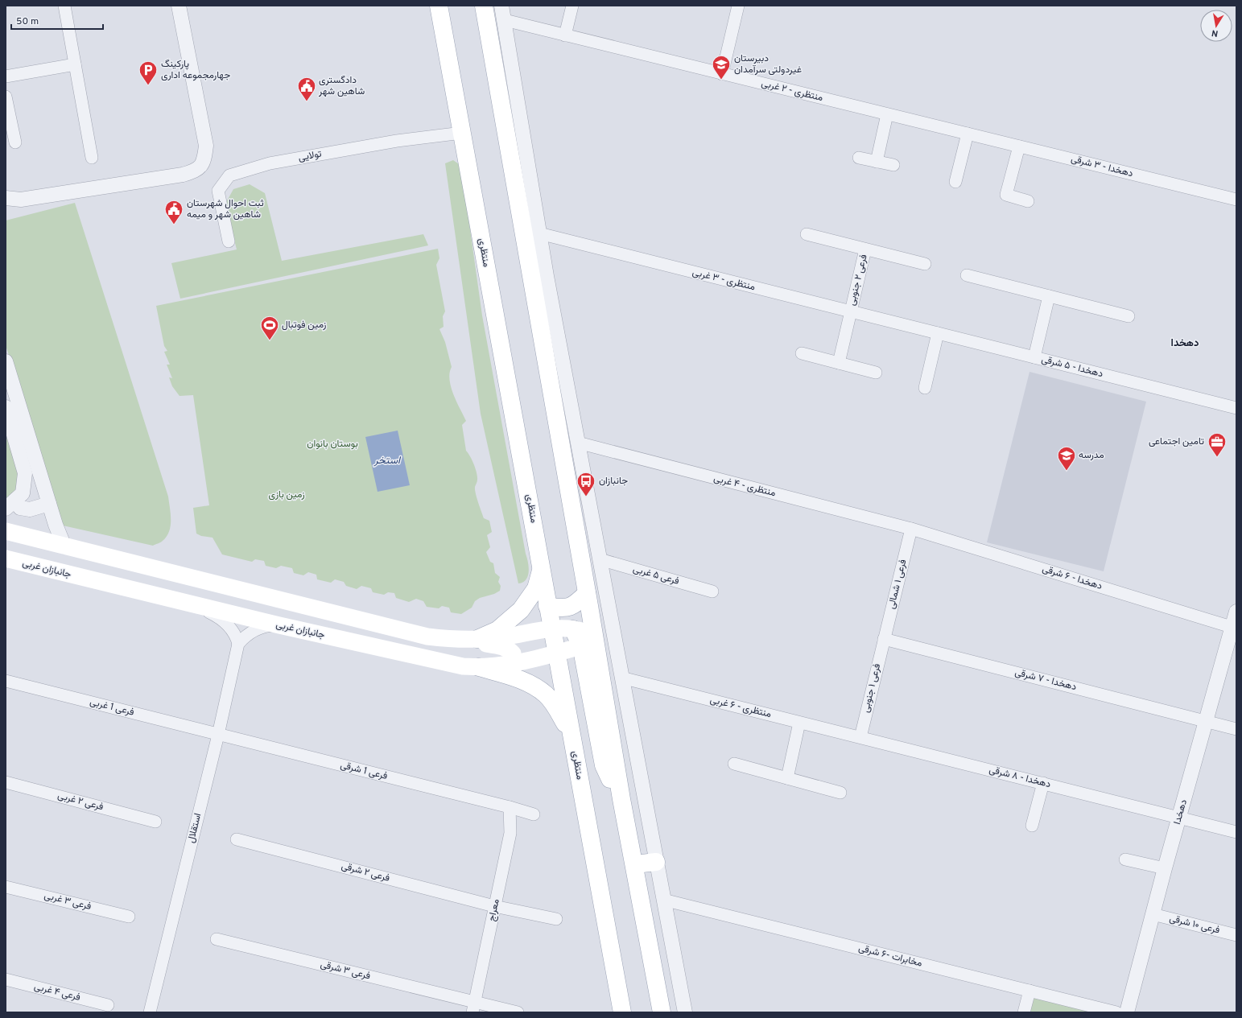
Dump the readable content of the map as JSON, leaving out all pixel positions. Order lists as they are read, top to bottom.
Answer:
{
  "streets": {
    "main road": ["منتظری", "جانبازان غربی"],
    "street": [
      "منتظری - ۲ غربی",
      "تولایی",
      "دهخدا - ۳ شرقی",
      "منتظری - ۳ غربی",
      "فرعی ۲ جنوبی",
      "دهخدا - ۵ شرقی",
      "منتظری - ۴ غربی",
      "فرعی ۵ غربی",
      "دهخدا - ۶ شرقی",
      "فرعی ۱ شمالی",
      "دهخدا - ۷ شرقی",
      "فرعی ۱ جنوبی",
      "فرعی 1 غربی",
      "منتظری - ۶ غربی",
      "فرعی 1 شرقی",
      "دهخدا - ۸ شرقی",
      "فرعی ۲ غربی",
      "دهخدا",
      "استقلال",
      "فرعی ۲ شرقی",
      "فرعی ۳ غربی",
      "معراج",
      "فرعی ۱۰ شرقی",
      "مخابرات -۶ شرقی",
      "فرعی ۳ شرقی",
      "فرعی ۴ غربی"
    ]
  },
  "crossings": [
    ["منتظری - ۲ غربی", "دهخدا - ۳ شرقی"],
    ["تولایی", "منتظری"],
    ["منتظری", "جانبازان غربی"],
    ["منتظری - ۳ غربی", "فرعی ۲ جنوبی"],
    ["منتظری - ۳ غربی", "دهخدا - ۵ شرقی"],
    ["منتظری - ۴ غربی", "دهخدا - ۶ شرقی"],
    ["منتظری - ۴ غربی", "فرعی ۱ شمالی"],
    ["دهخدا - ۶ شرقی", "فرعی ۱ شمالی"],
    ["دهخدا - ۶ شرقی", "دهخدا"],
    ["فرعی ۱ شمالی", "دهخدا - ۷ شرقی"],
    ["فرعی ۱ شمالی", "فرعی ۱ جنوبی"],
    ["دهخدا - ۷ شرقی", "فرعی ۱ جنوبی"],
    ["دهخدا - ۷ شرقی", "دهخدا"],
    ["فرعی ۱ جنوبی", "منتظری - ۶ غربی"],
    ["فرعی ۱ جنوبی", "دهخدا - ۸ شرقی"],
    ["فرعی 1 غربی", "فرعی 1 شرقی"],
    ["فرعی 1 غربی", "استقلال"],
    ["منتظری - ۶ غربی", "دهخدا - ۸ شرقی"],
    ["فرعی 1 شرقی", "استقلال"],
    ["فرعی 1 شرقی", "معراج"],
    ["دهخدا - ۸ شرقی", "دهخدا"],
    ["دهخدا", "فرعی ۱۰ شرقی"],
    ["فرعی ۲ شرقی", "معراج"],
    ["معراج", "فرعی ۳ شرقی"]
  ],
  "districts": ["دهخدا"],
  "water": ["استخر"],
  "parks": ["بوستان بانوان", "زمین بازی"],
  "places": {
    "school or university": ["دبیرستان غیردولتی سرآمدان", "مدرسه"],
    "parking": ["پارکینگ جهارمجموعه اداری"],
    "public building": ["دادگستری شاهین شهر", "ثبت احوال شهرستان شاهین شهر و میمه"],
    "sports": ["زمین فوتبال"],
    "office": ["تامین اجتماعی"],
    "bus stop": ["جانبازان"]
  },
  "scale_bar": "50 m",
  "north": "bottom"
}
